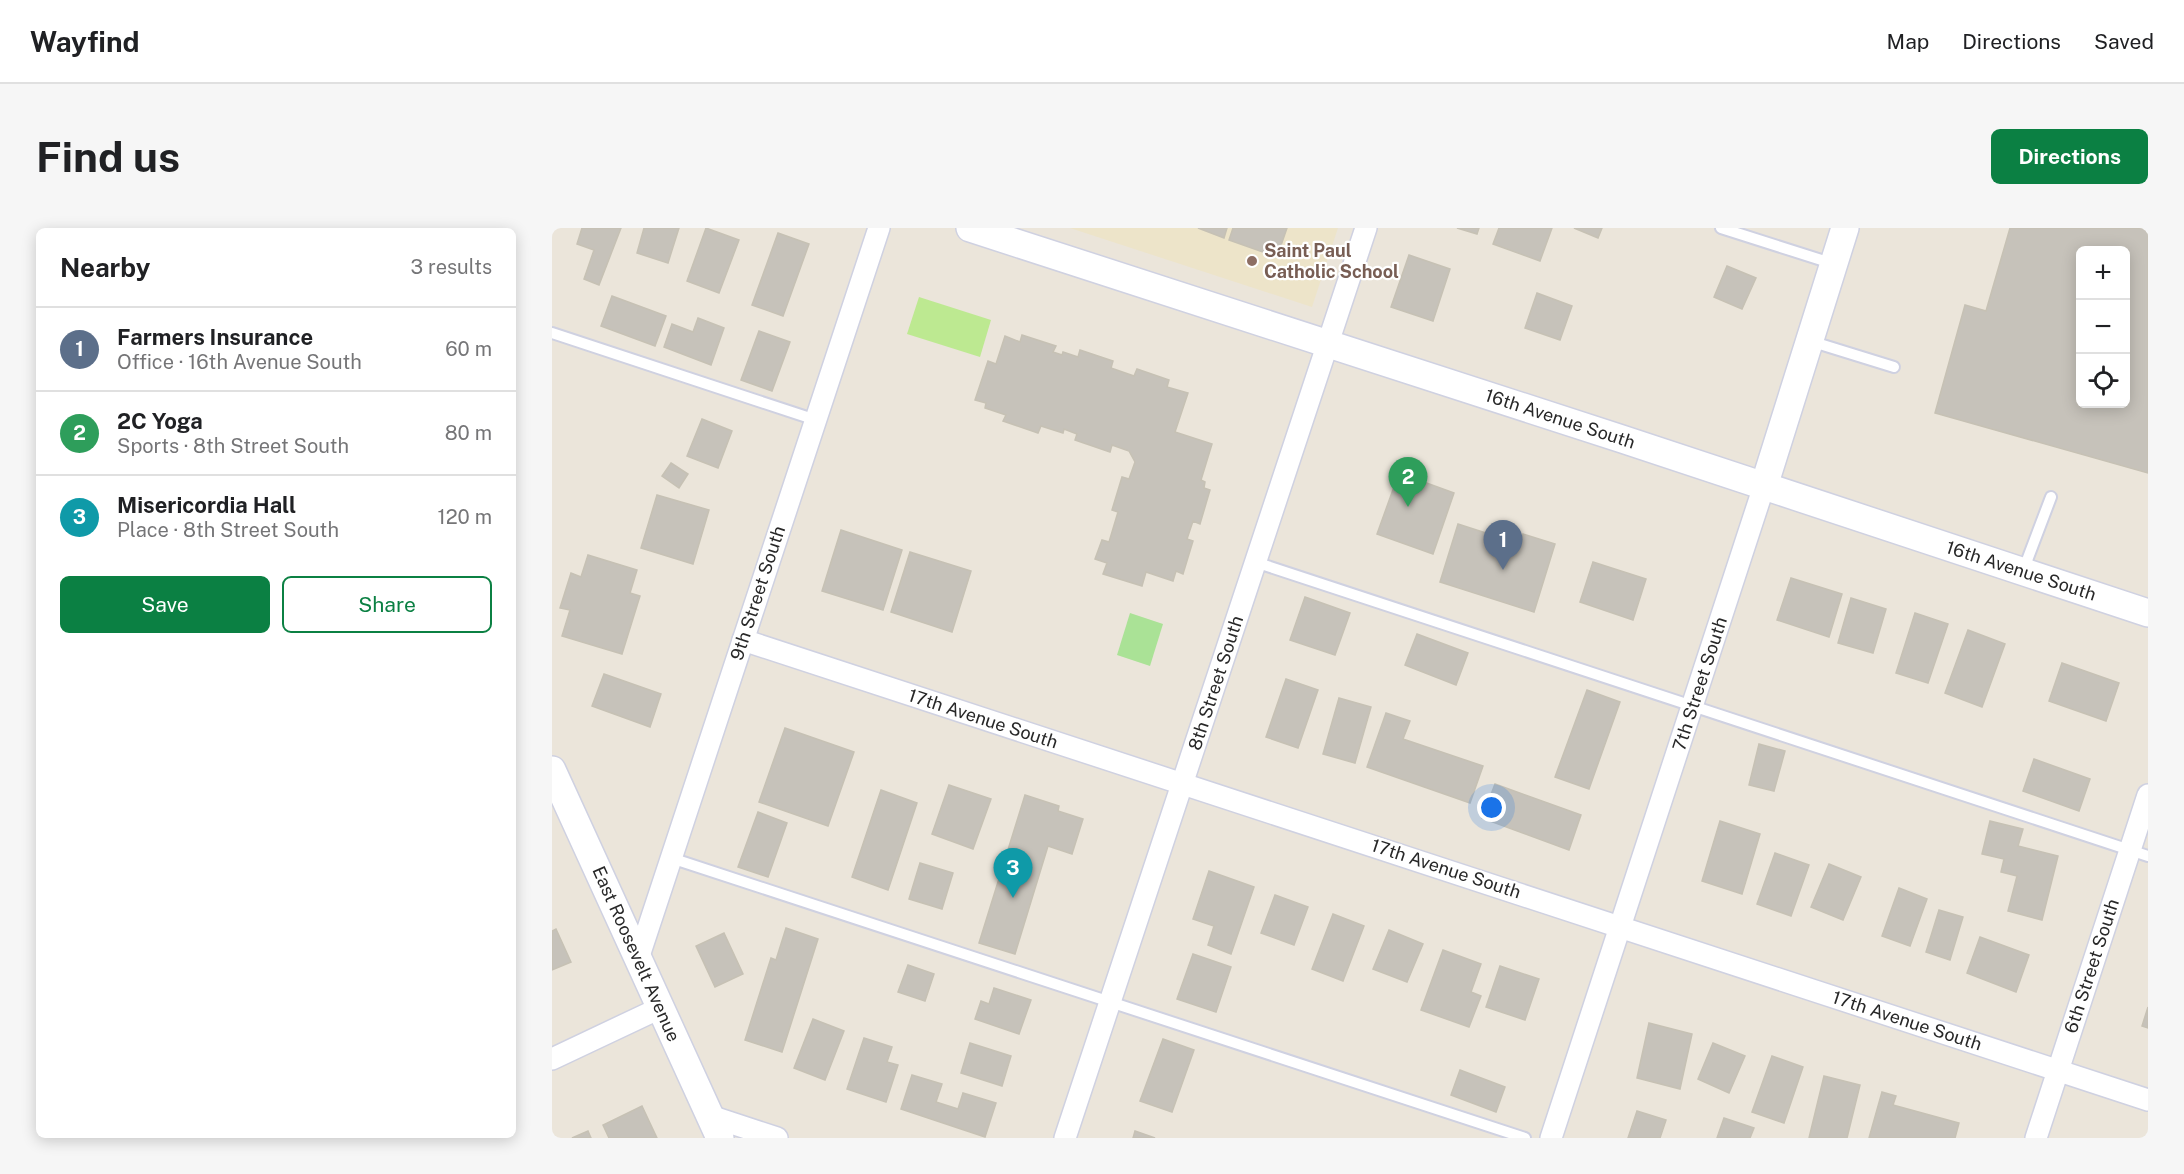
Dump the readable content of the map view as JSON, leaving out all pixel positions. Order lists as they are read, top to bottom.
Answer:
{
  "streets": {
    "street": [
      "16th Avenue South",
      "9th Street South",
      "8th Street South",
      "7th Street South",
      "17th Avenue South",
      "East Roosevelt Avenue",
      "6th Street South"
    ]
  },
  "crossings": [
    ["16th Avenue South", "8th Street South"],
    ["16th Avenue South", "7th Street South"],
    ["9th Street South", "17th Avenue South"],
    ["9th Street South", "East Roosevelt Avenue"],
    ["8th Street South", "17th Avenue South"],
    ["7th Street South", "17th Avenue South"],
    ["17th Avenue South", "6th Street South"]
  ],
  "places": ["Saint Paul Catholic School"],
  "page": {
    "header": "Wayfind",
    "nav": ["Map", "Directions", "Saved"],
    "buttons": [
      "Directions",
      ["Save", "Share"]
    ],
    "title": "Find us",
    "heading": ["Nearby", "3 results"],
    "map_buttons": ["+", "−"],
    "list": [
      {
        "mark": "1",
        "name": "Farmers Insurance",
        "note": "Office · 16th Avenue South",
        "value": "60 m"
      },
      {
        "mark": "2",
        "name": "2C Yoga",
        "note": "Sports · 8th Street South",
        "value": "80 m"
      },
      {
        "mark": "3",
        "name": "Misericordia Hall",
        "note": "Place · 8th Street South",
        "value": "120 m"
      }
    ],
    "pins": ["2", "1", "3"]
  }
}
